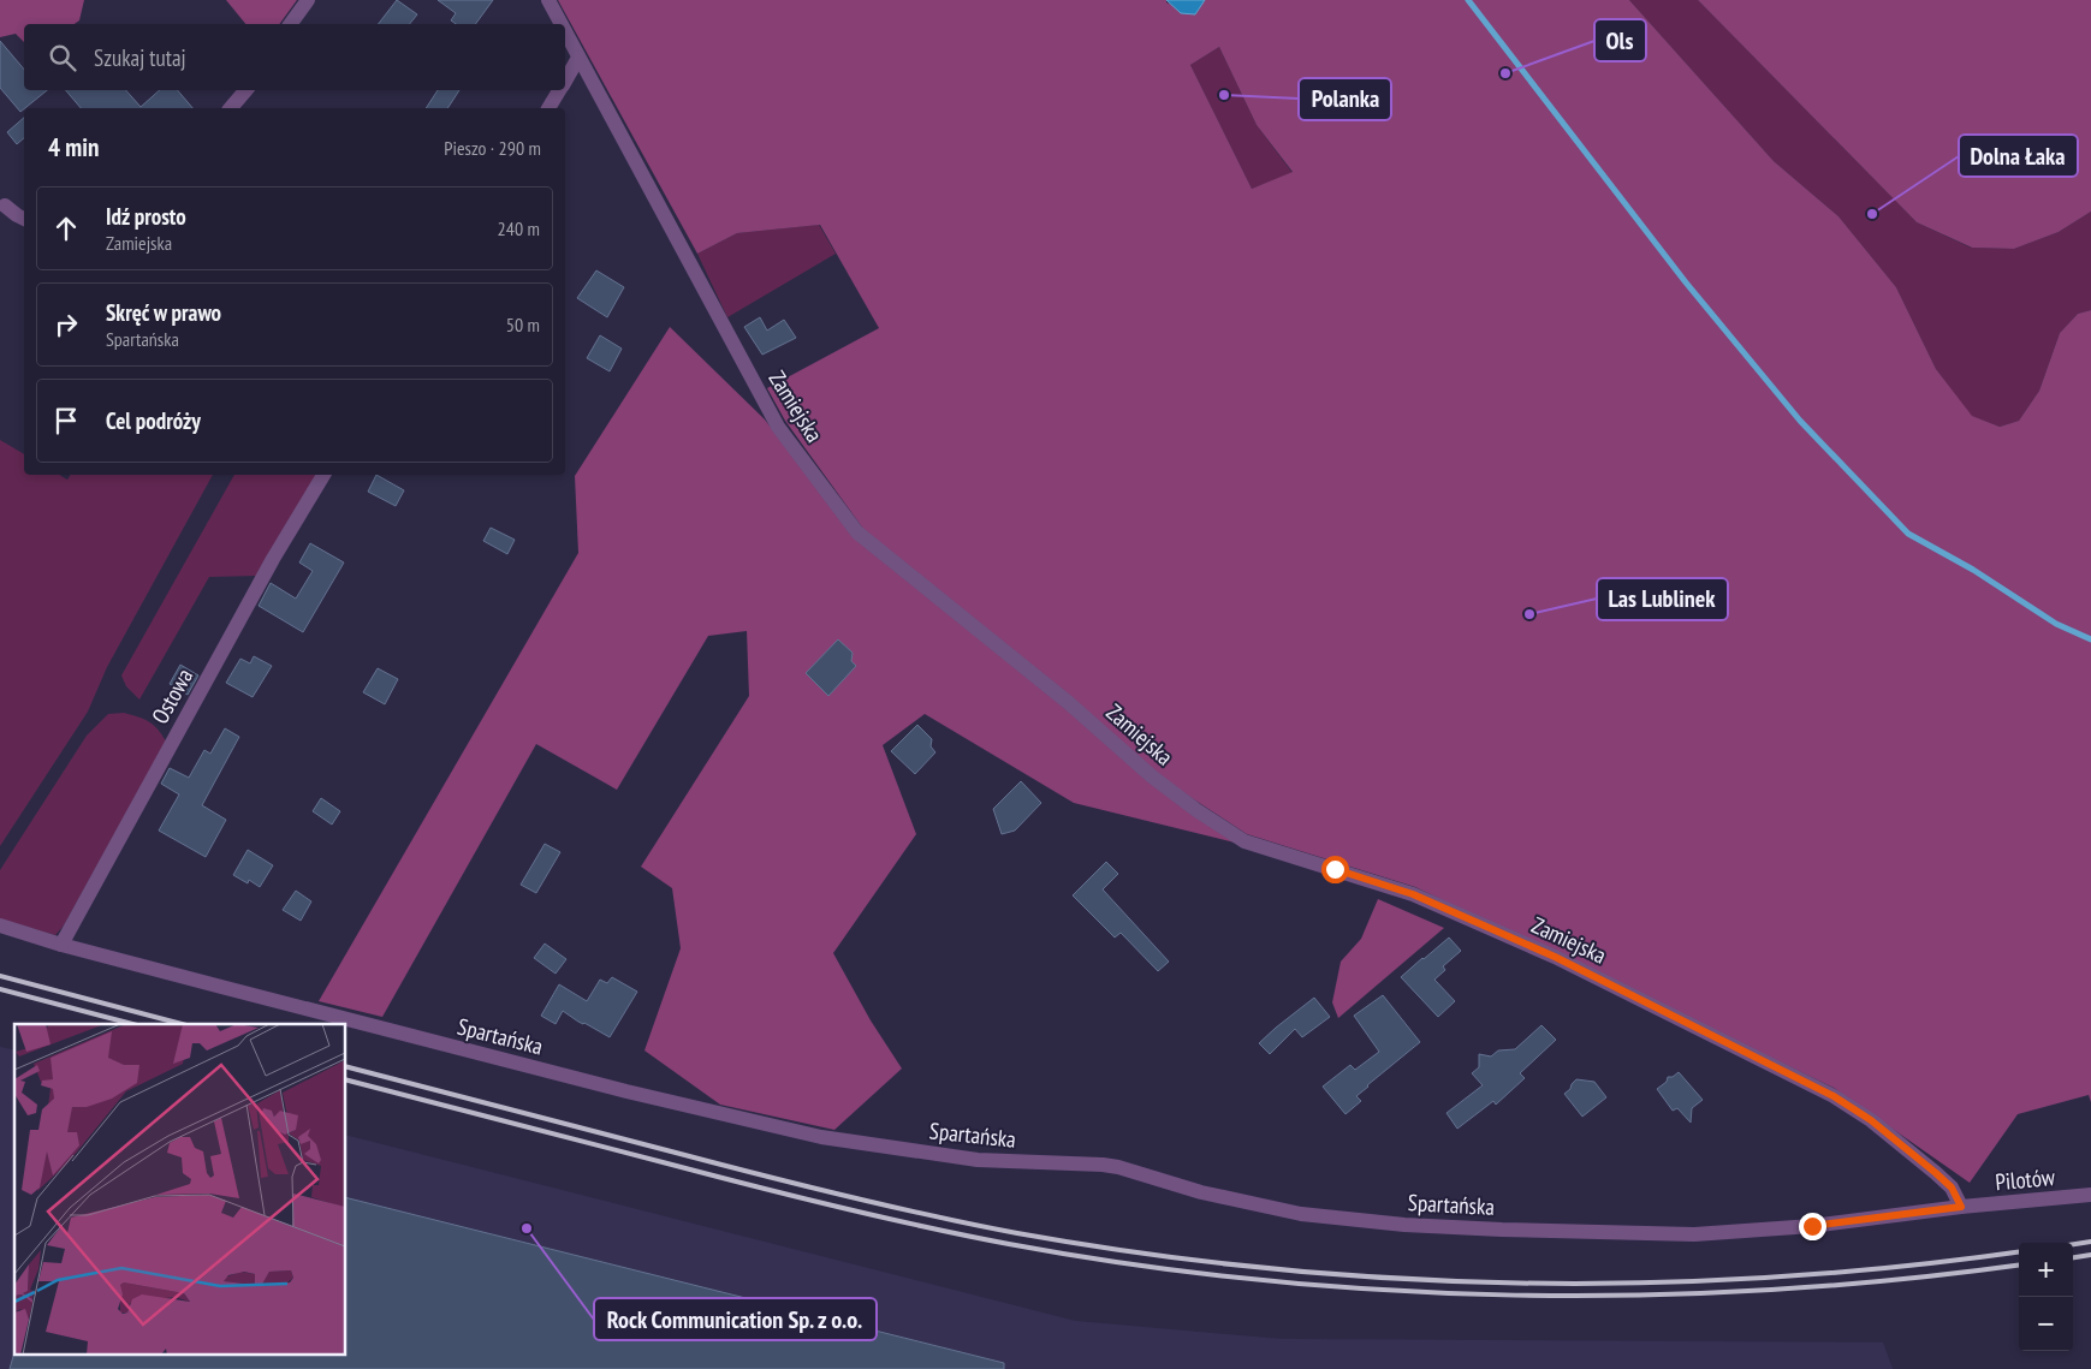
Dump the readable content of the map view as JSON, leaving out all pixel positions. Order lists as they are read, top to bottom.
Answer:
{
  "streets": {
    "street": [
      "Zamiejska",
      "Ostowa",
      "Spartańska",
      "Pilotów"
    ]
  },
  "crossings": [
    ["Zamiejska", "Spartańska"],
    ["Zamiejska", "Pilotów"],
    ["Ostowa", "Spartańska"],
    ["Spartańska", "Pilotów"]
  ],
  "places": [
    "Ols",
    "Polanka",
    "Dolna Łaka",
    "Las Lublinek",
    "Rock Communication Sp. z o.o."
  ],
  "page": {
    "search": "Szukaj tutaj",
    "heading": ["4 min", "Pieszo · 290 m"],
    "list": [
      ["Idź prosto", "Zamiejska", "240 m"],
      ["Skręć w prawo", "Spartańska", "50 m"],
      "Cel podróży"
    ],
    "map_buttons": ["+", "−"]
  }
}
